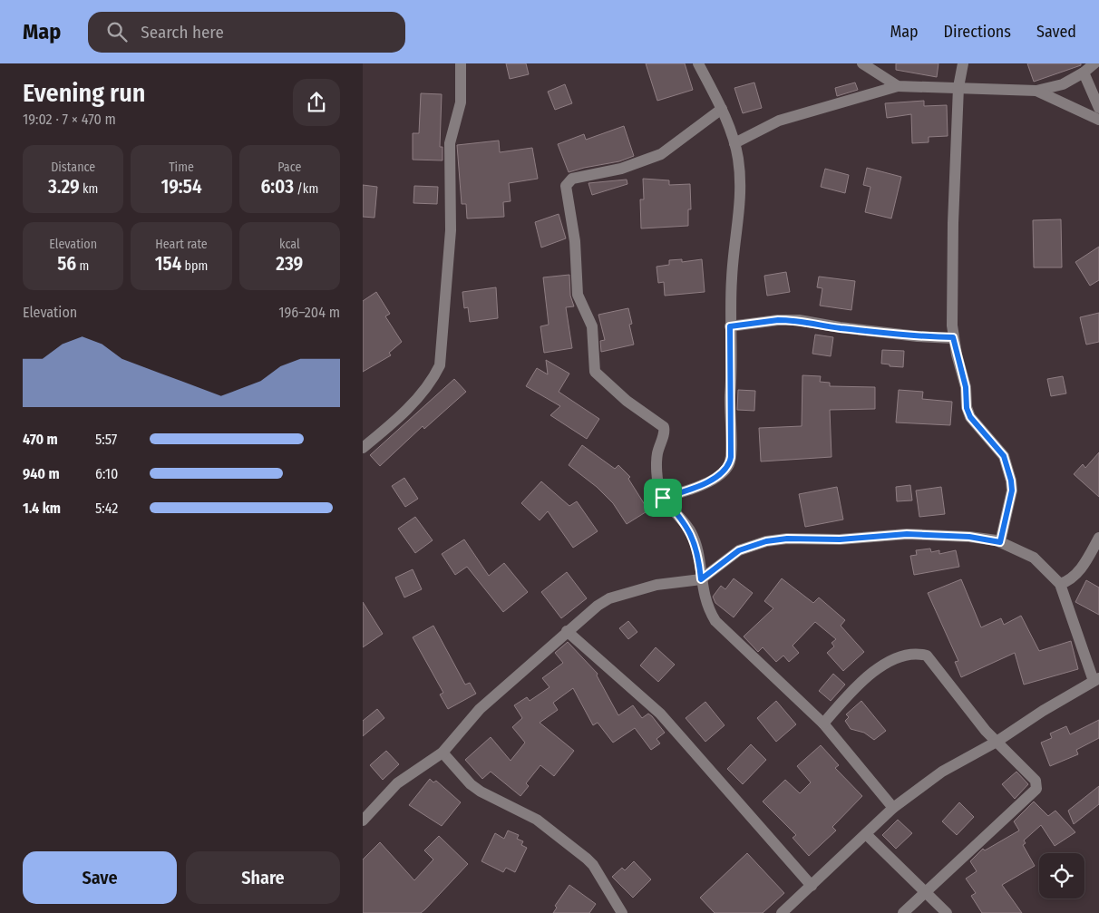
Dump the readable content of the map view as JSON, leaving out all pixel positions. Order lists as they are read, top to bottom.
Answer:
{
  "page": {
    "header": "Map",
    "search": "Search here",
    "nav": ["Map", "Directions", "Saved"],
    "heading": ["Evening run", "19:02 · 7 × 470 m"],
    "stats": [
      ["Distance", "3.29 km"],
      ["Time", "19:54"],
      ["Pace", "6:03 /km"],
      ["Elevation", "56 m"],
      ["Heart rate", "154 bpm"],
      ["kcal", "239"]
    ],
    "chart": ["Elevation", "196–204 m"],
    "list": [
      {
        "name": "470 m",
        "note": "5:57"
      },
      {
        "name": "940 m",
        "note": "6:10"
      },
      {
        "name": "1.4 km",
        "note": "5:42"
      }
    ],
    "buttons": ["Save", "Share"]
  }
}
